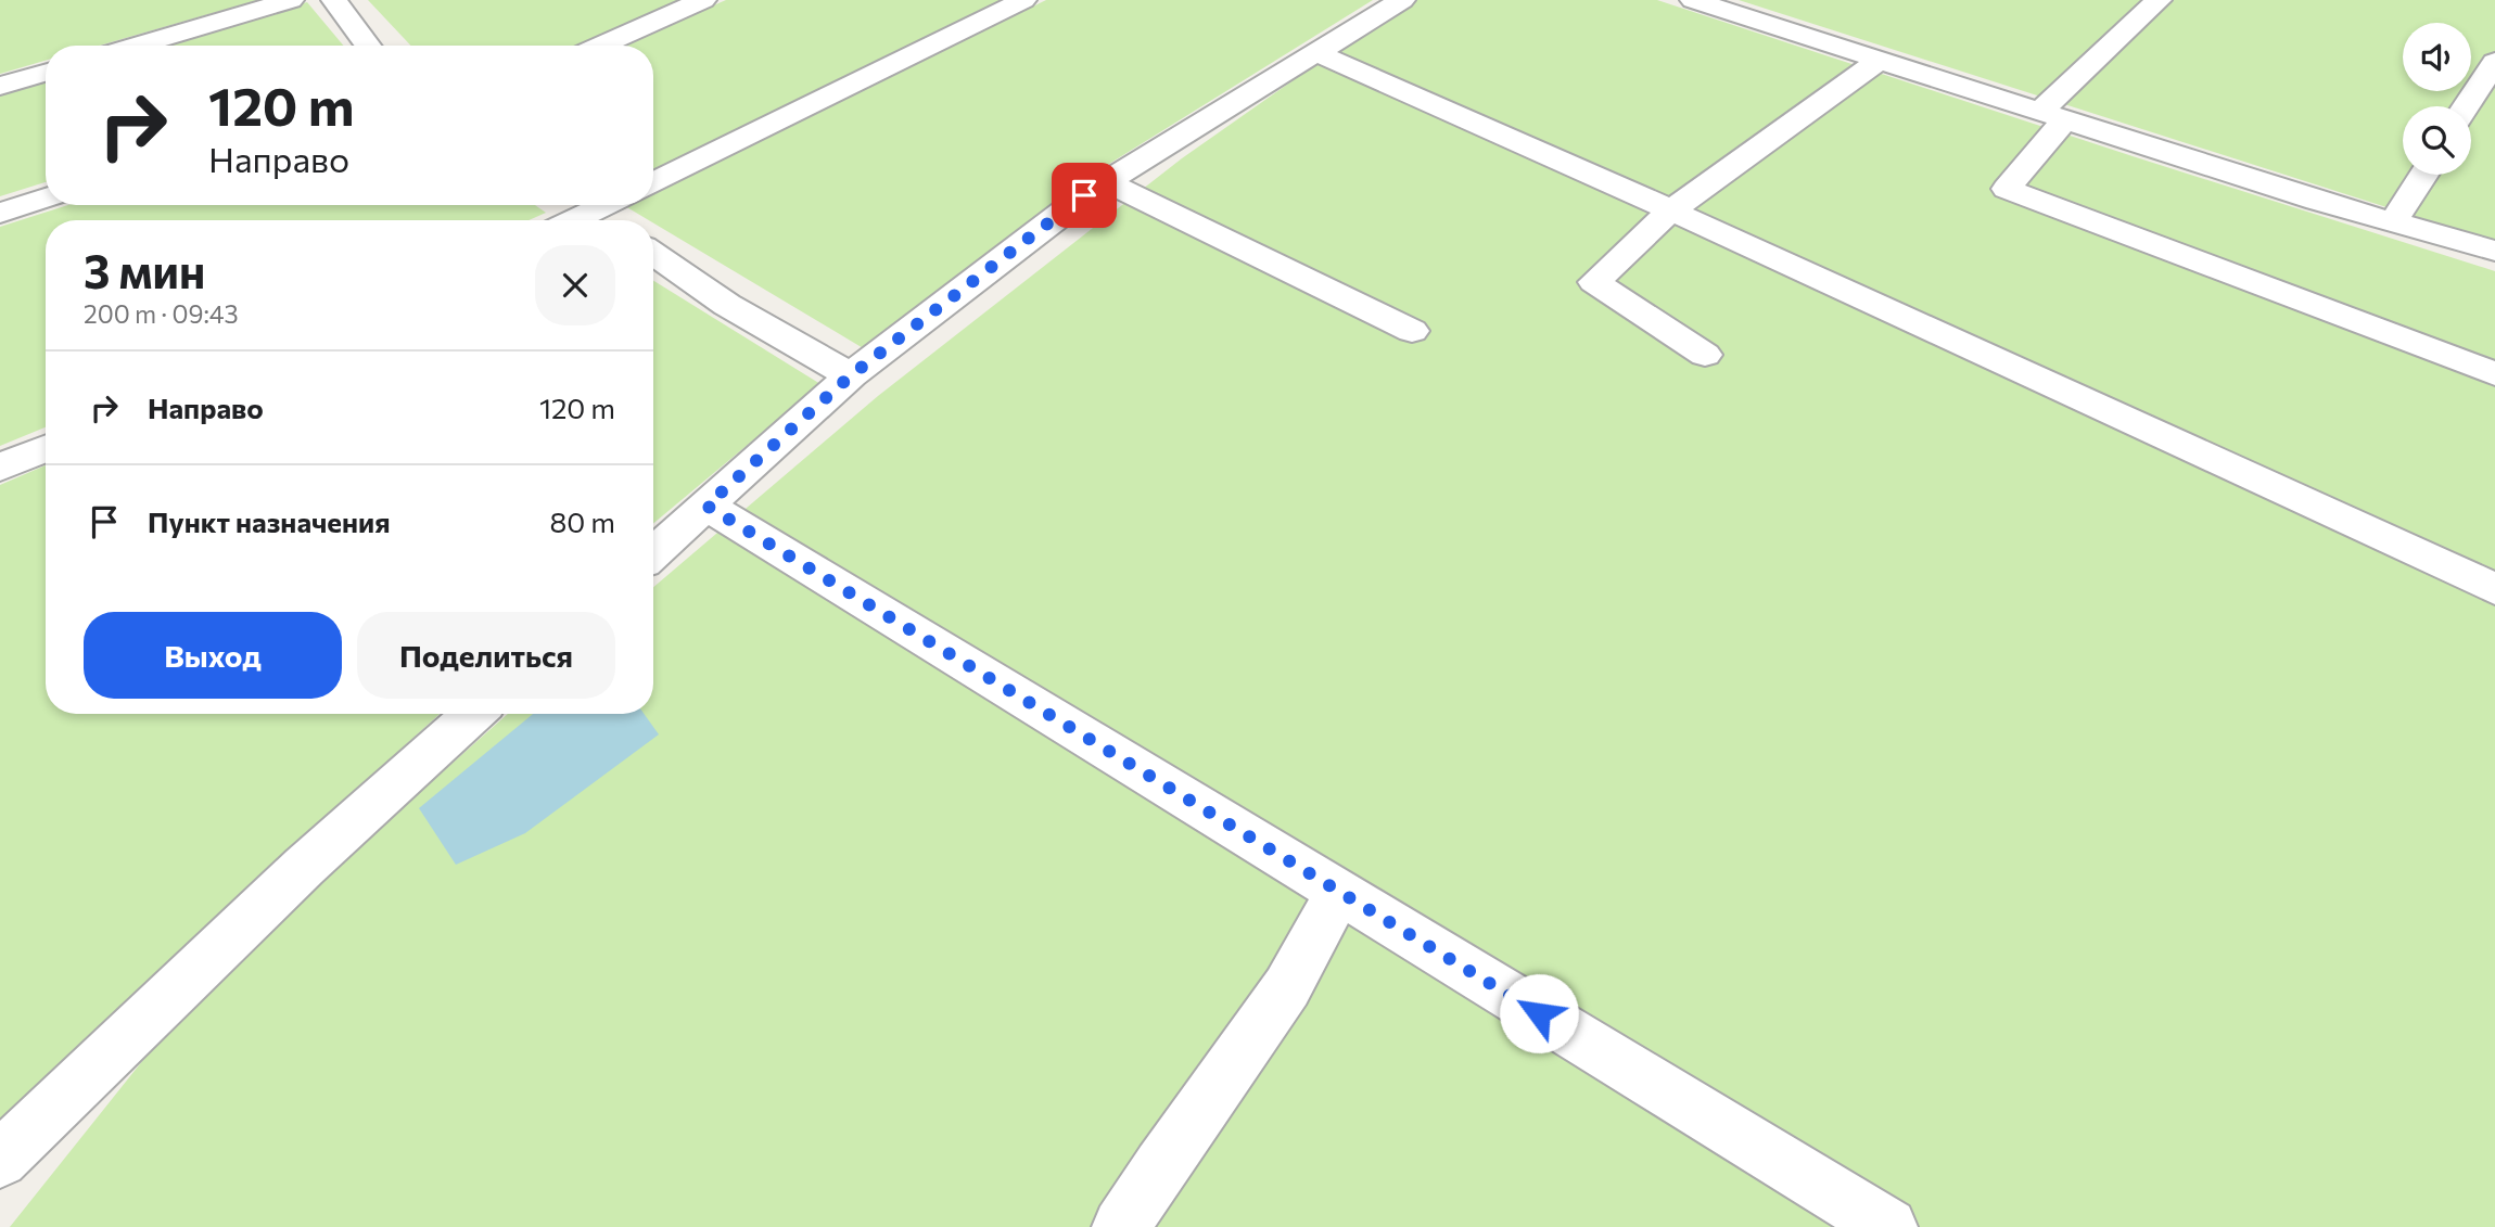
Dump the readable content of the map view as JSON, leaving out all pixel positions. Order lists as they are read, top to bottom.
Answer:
{
  "page": {
    "turn": ["120 m", "Направо"],
    "heading": ["3 мин", "200 m · 09:43"],
    "list": [
      {
        "name": "Направо",
        "value": "120 m"
      },
      {
        "name": "Пункт назначения",
        "value": "80 m"
      }
    ],
    "buttons": ["Выход", "Поделиться"]
  }
}
